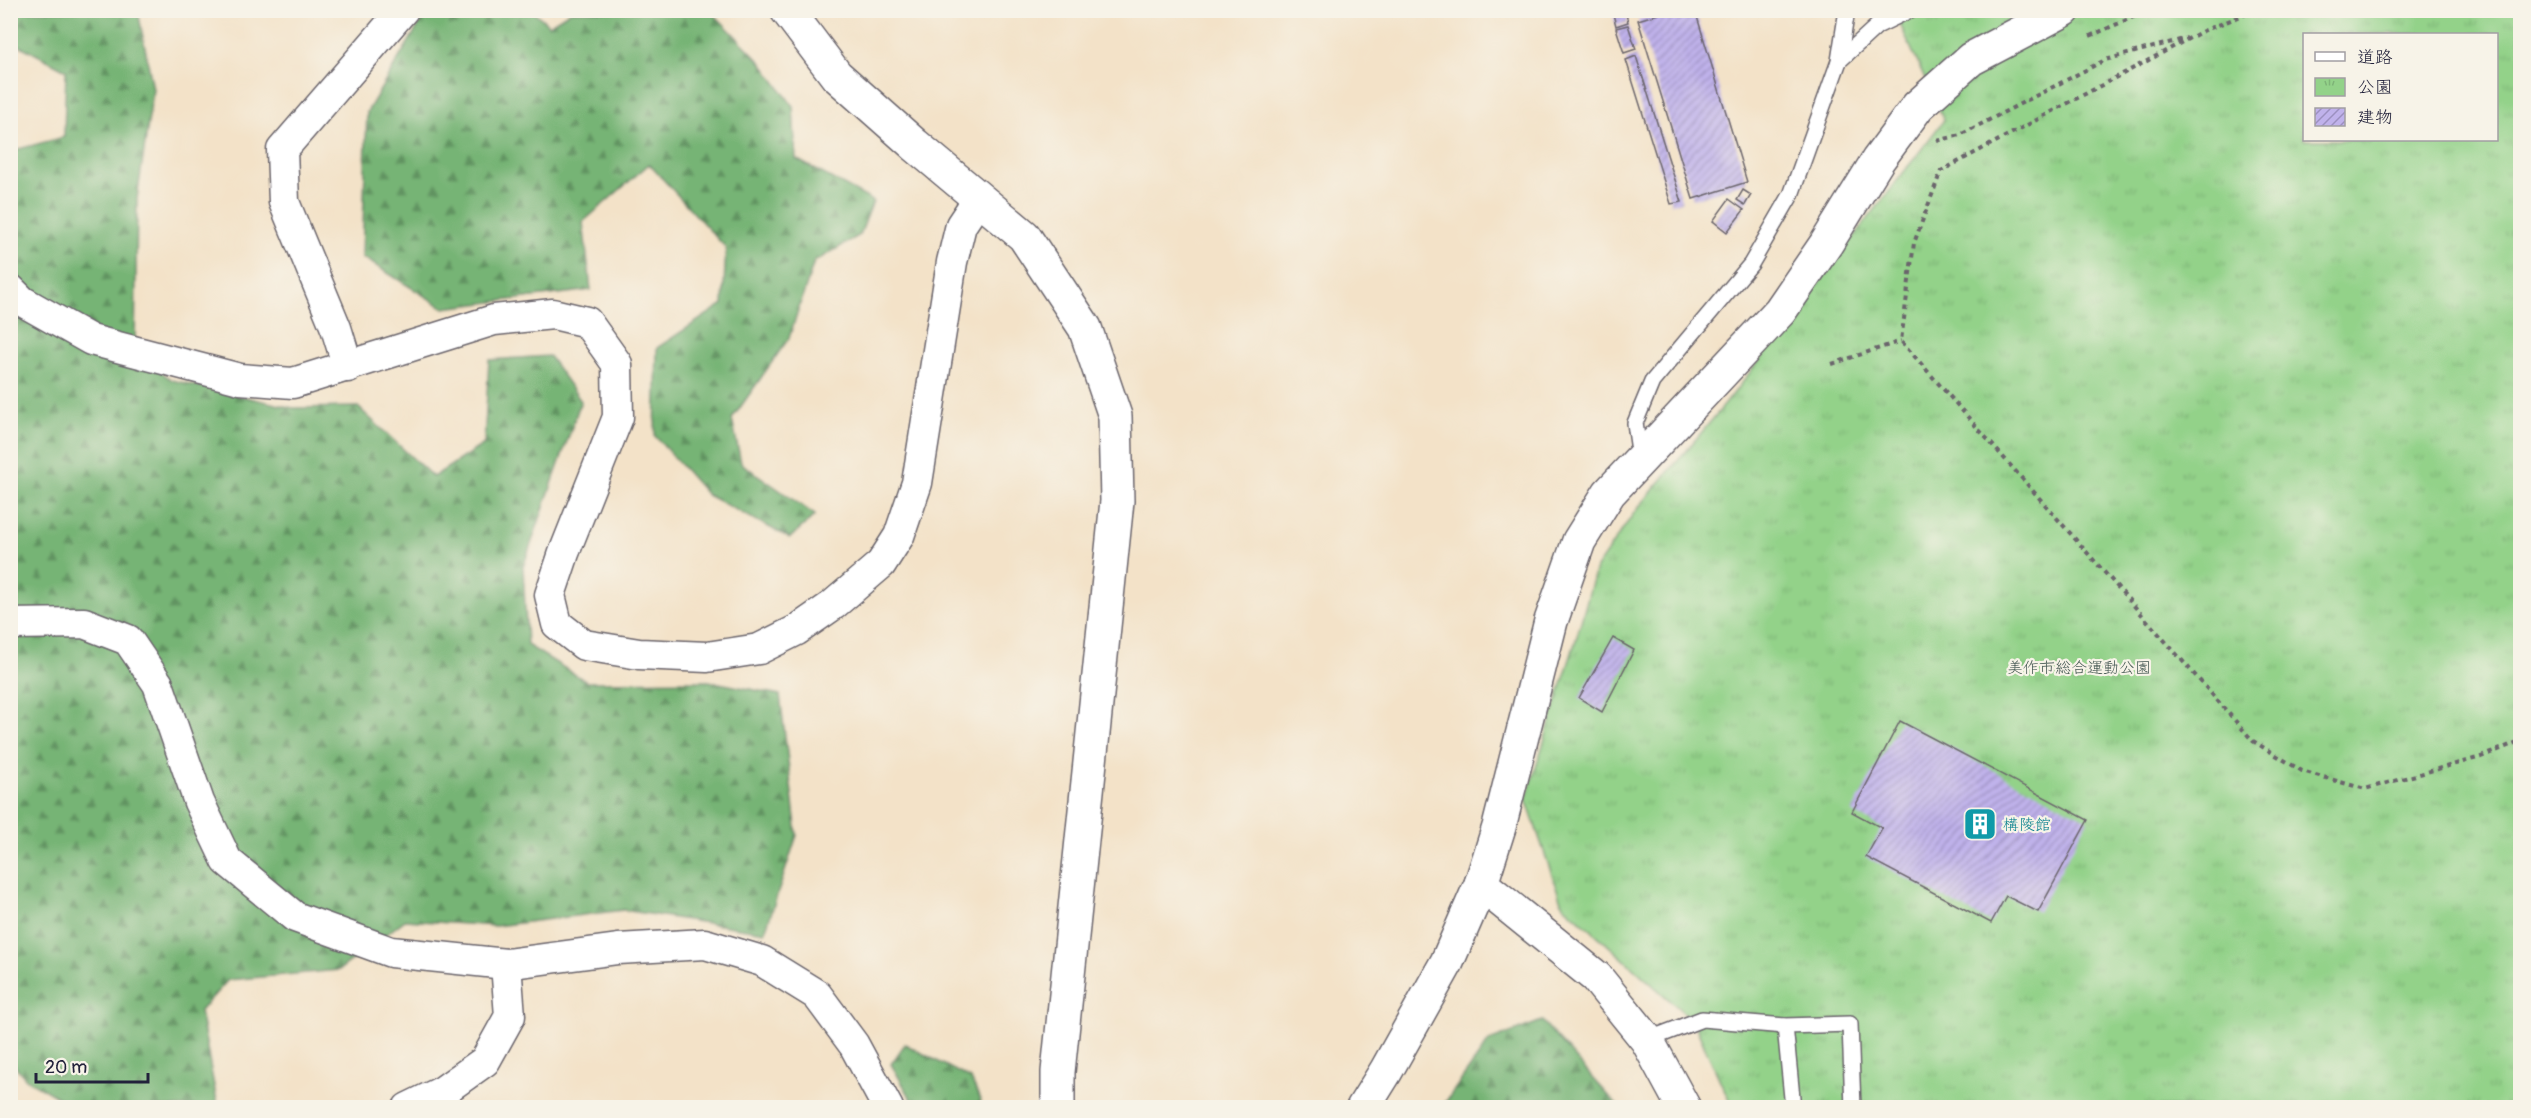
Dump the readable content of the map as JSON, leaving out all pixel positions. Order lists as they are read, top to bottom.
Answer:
{
  "parks": ["美作市総合運動公園"],
  "places": {
    "building": ["構陵館"]
  },
  "legend": ["道路", "公園", "建物"],
  "scale_bar": "20 m"
}
